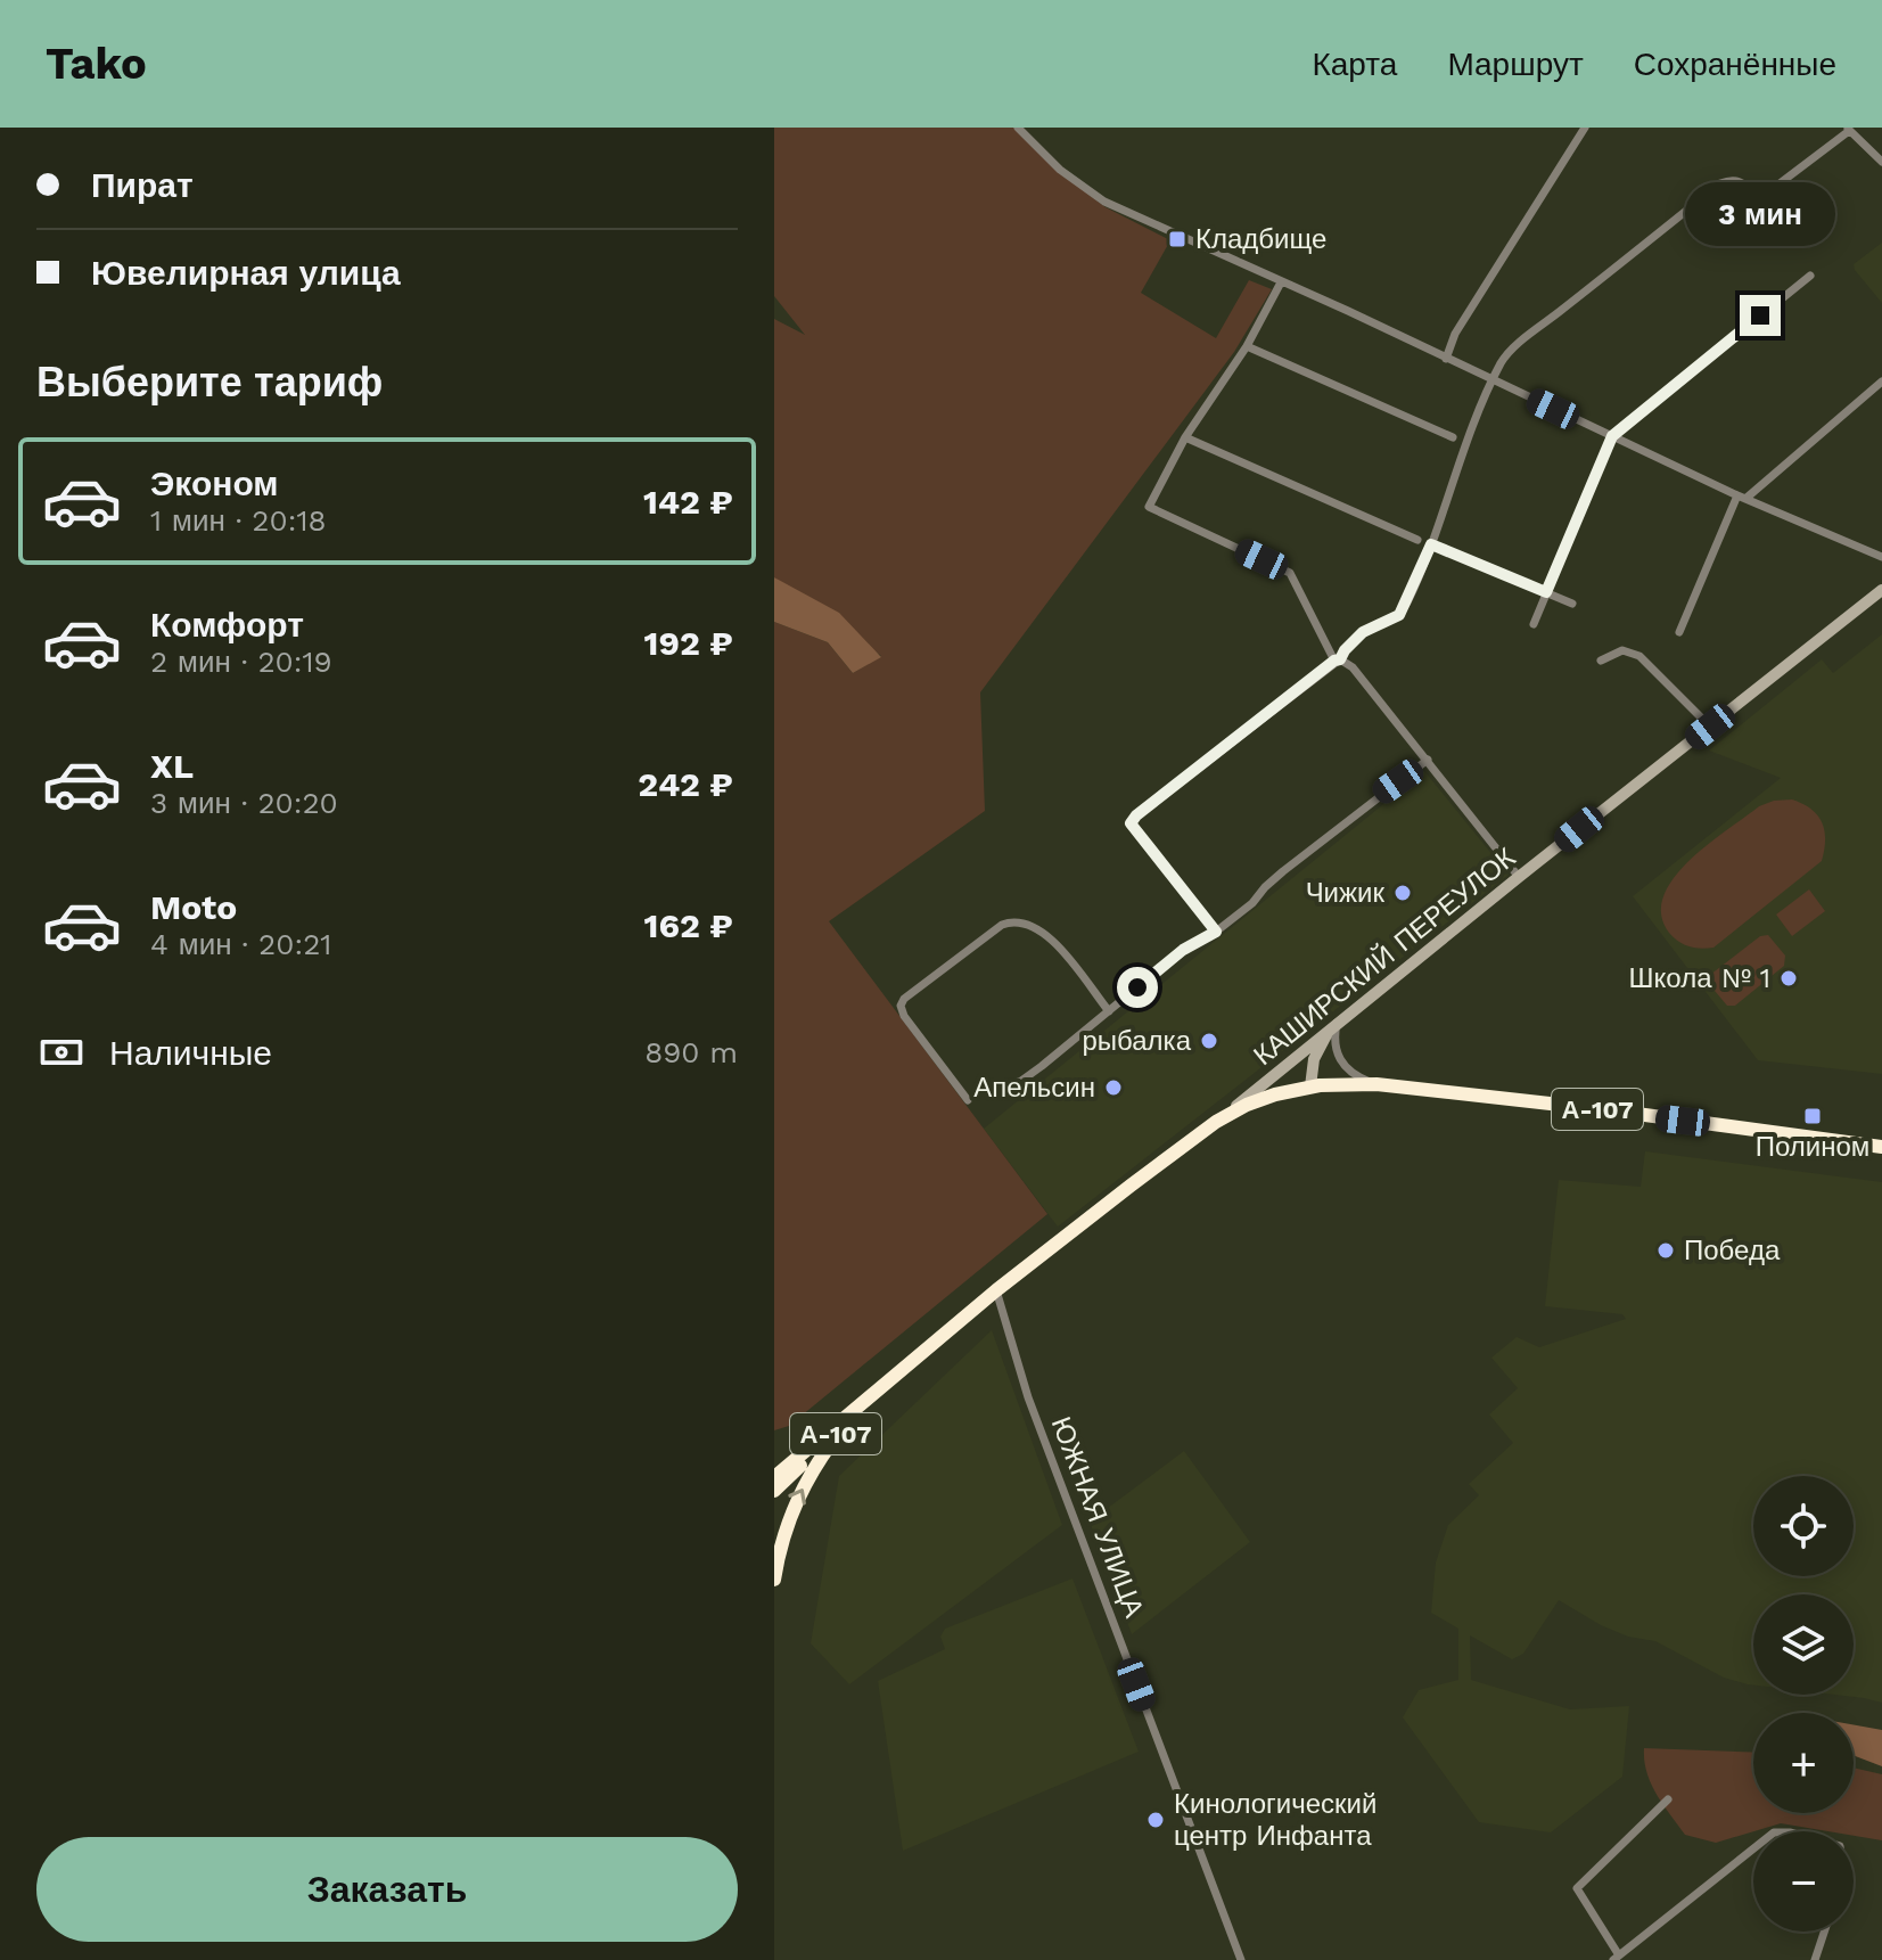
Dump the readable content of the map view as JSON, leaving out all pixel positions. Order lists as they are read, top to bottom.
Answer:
{
  "streets": {
    "highway": ["А-107"],
    "main road": ["КАШИРСКИЙ ПЕРЕУЛОК"],
    "street": ["ЮЖНАЯ УЛИЦА"]
  },
  "crossings": [
    ["КАШИРСКИЙ ПЕРЕУЛОК", "А-107"],
    ["А-107", "ЮЖНАЯ УЛИЦА"]
  ],
  "places": {
    "transit": ["Кладбище", "Полином"],
    "other": [
      "Чижик",
      "Школа № 1",
      "рыбалка",
      "Апельсин",
      "Победа",
      "Кинологический центр Инфанта"
    ]
  },
  "page": {
    "header": "Tako",
    "nav": ["Карта", "Маршрут", "Сохранённые"],
    "banner": ["Пират", "Ювелирная улица"],
    "bubble": "3 мин",
    "heading": "Выберите тариф",
    "list": [
      {
        "name": "Эконом",
        "note": "1 мин · 20:18",
        "value": "142 ₽"
      },
      {
        "name": "Комфорт",
        "note": "2 мин · 20:19",
        "value": "192 ₽"
      },
      {
        "name": "XL",
        "note": "3 мин · 20:20",
        "value": "242 ₽"
      },
      {
        "name": "Moto",
        "note": "4 мин · 20:21",
        "value": "162 ₽"
      }
    ],
    "pay": ["Наличные", "890 m"],
    "map_buttons": ["+", "−"],
    "buttons": "Заказать"
  }
}
